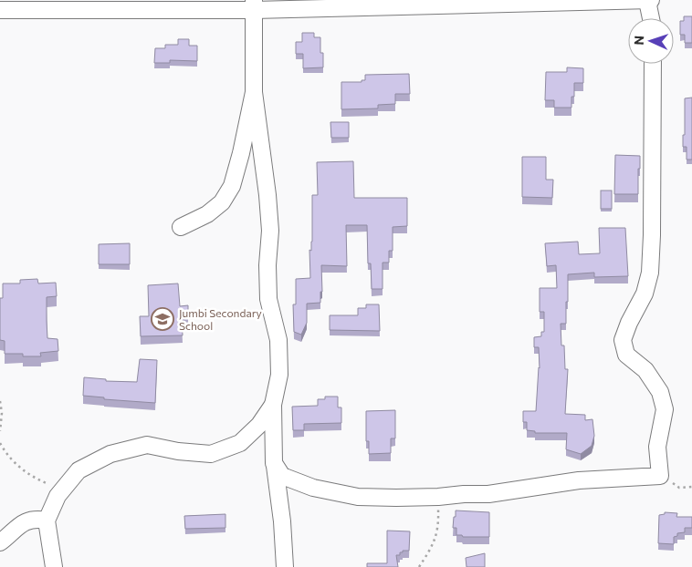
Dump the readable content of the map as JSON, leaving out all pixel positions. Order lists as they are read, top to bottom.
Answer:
{
  "places": {
    "school or university": ["Jumbi Secondary School"]
  },
  "north": "left"
}
